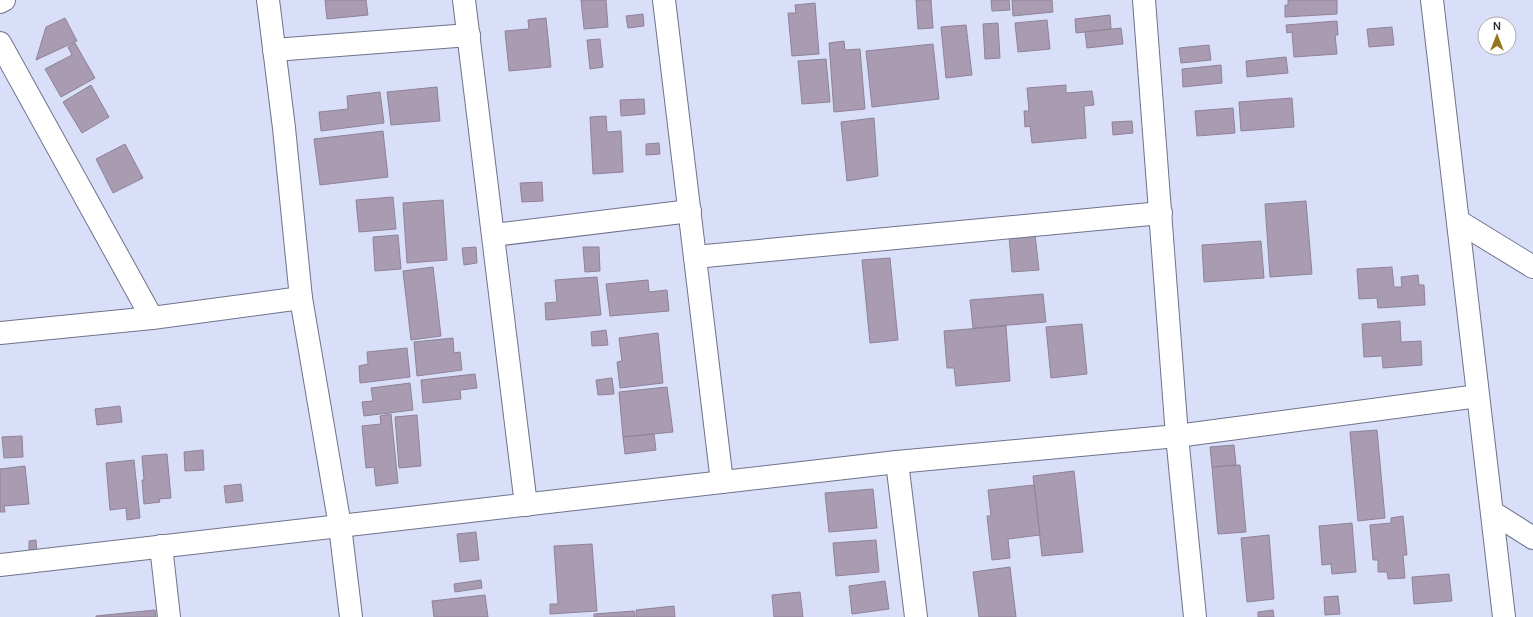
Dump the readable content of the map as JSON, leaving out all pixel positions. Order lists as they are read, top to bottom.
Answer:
{
  "north": "top"
}
